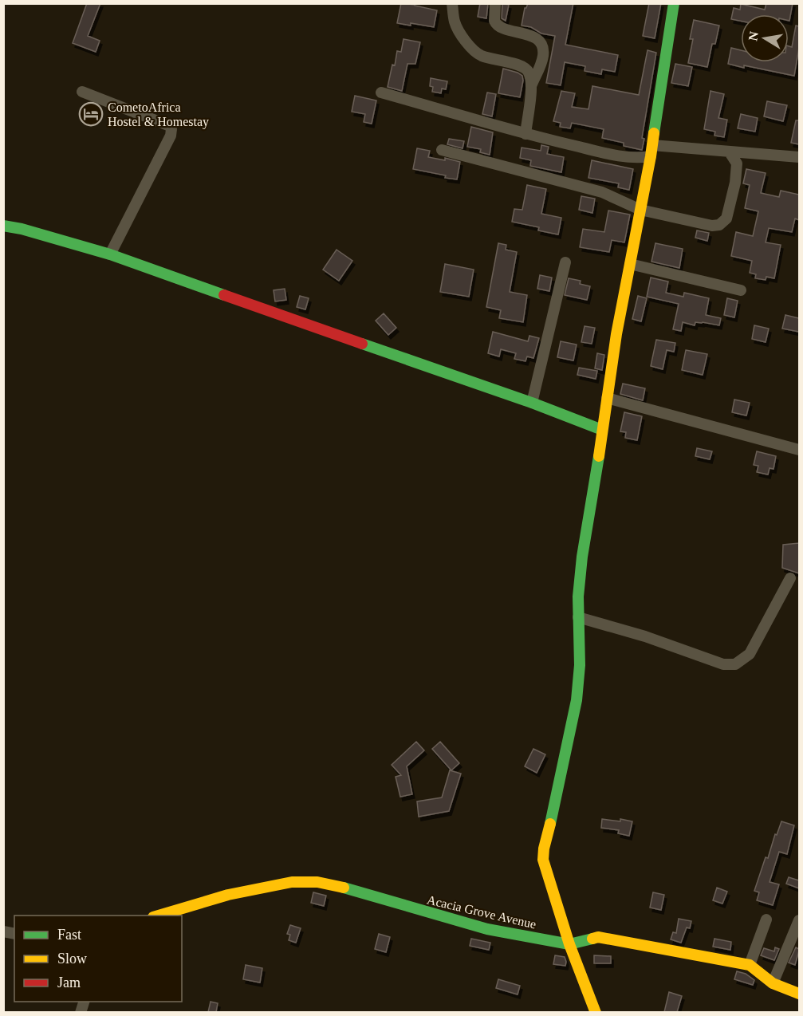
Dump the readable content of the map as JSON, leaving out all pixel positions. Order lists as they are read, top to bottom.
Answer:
{
  "streets": {
    "street": ["Acacia Grove Avenue"]
  },
  "places": {
    "hotel": ["CometoAfrica Hostel & Homestay"]
  },
  "legend": ["Fast", "Slow", "Jam"],
  "north": "left"
}
